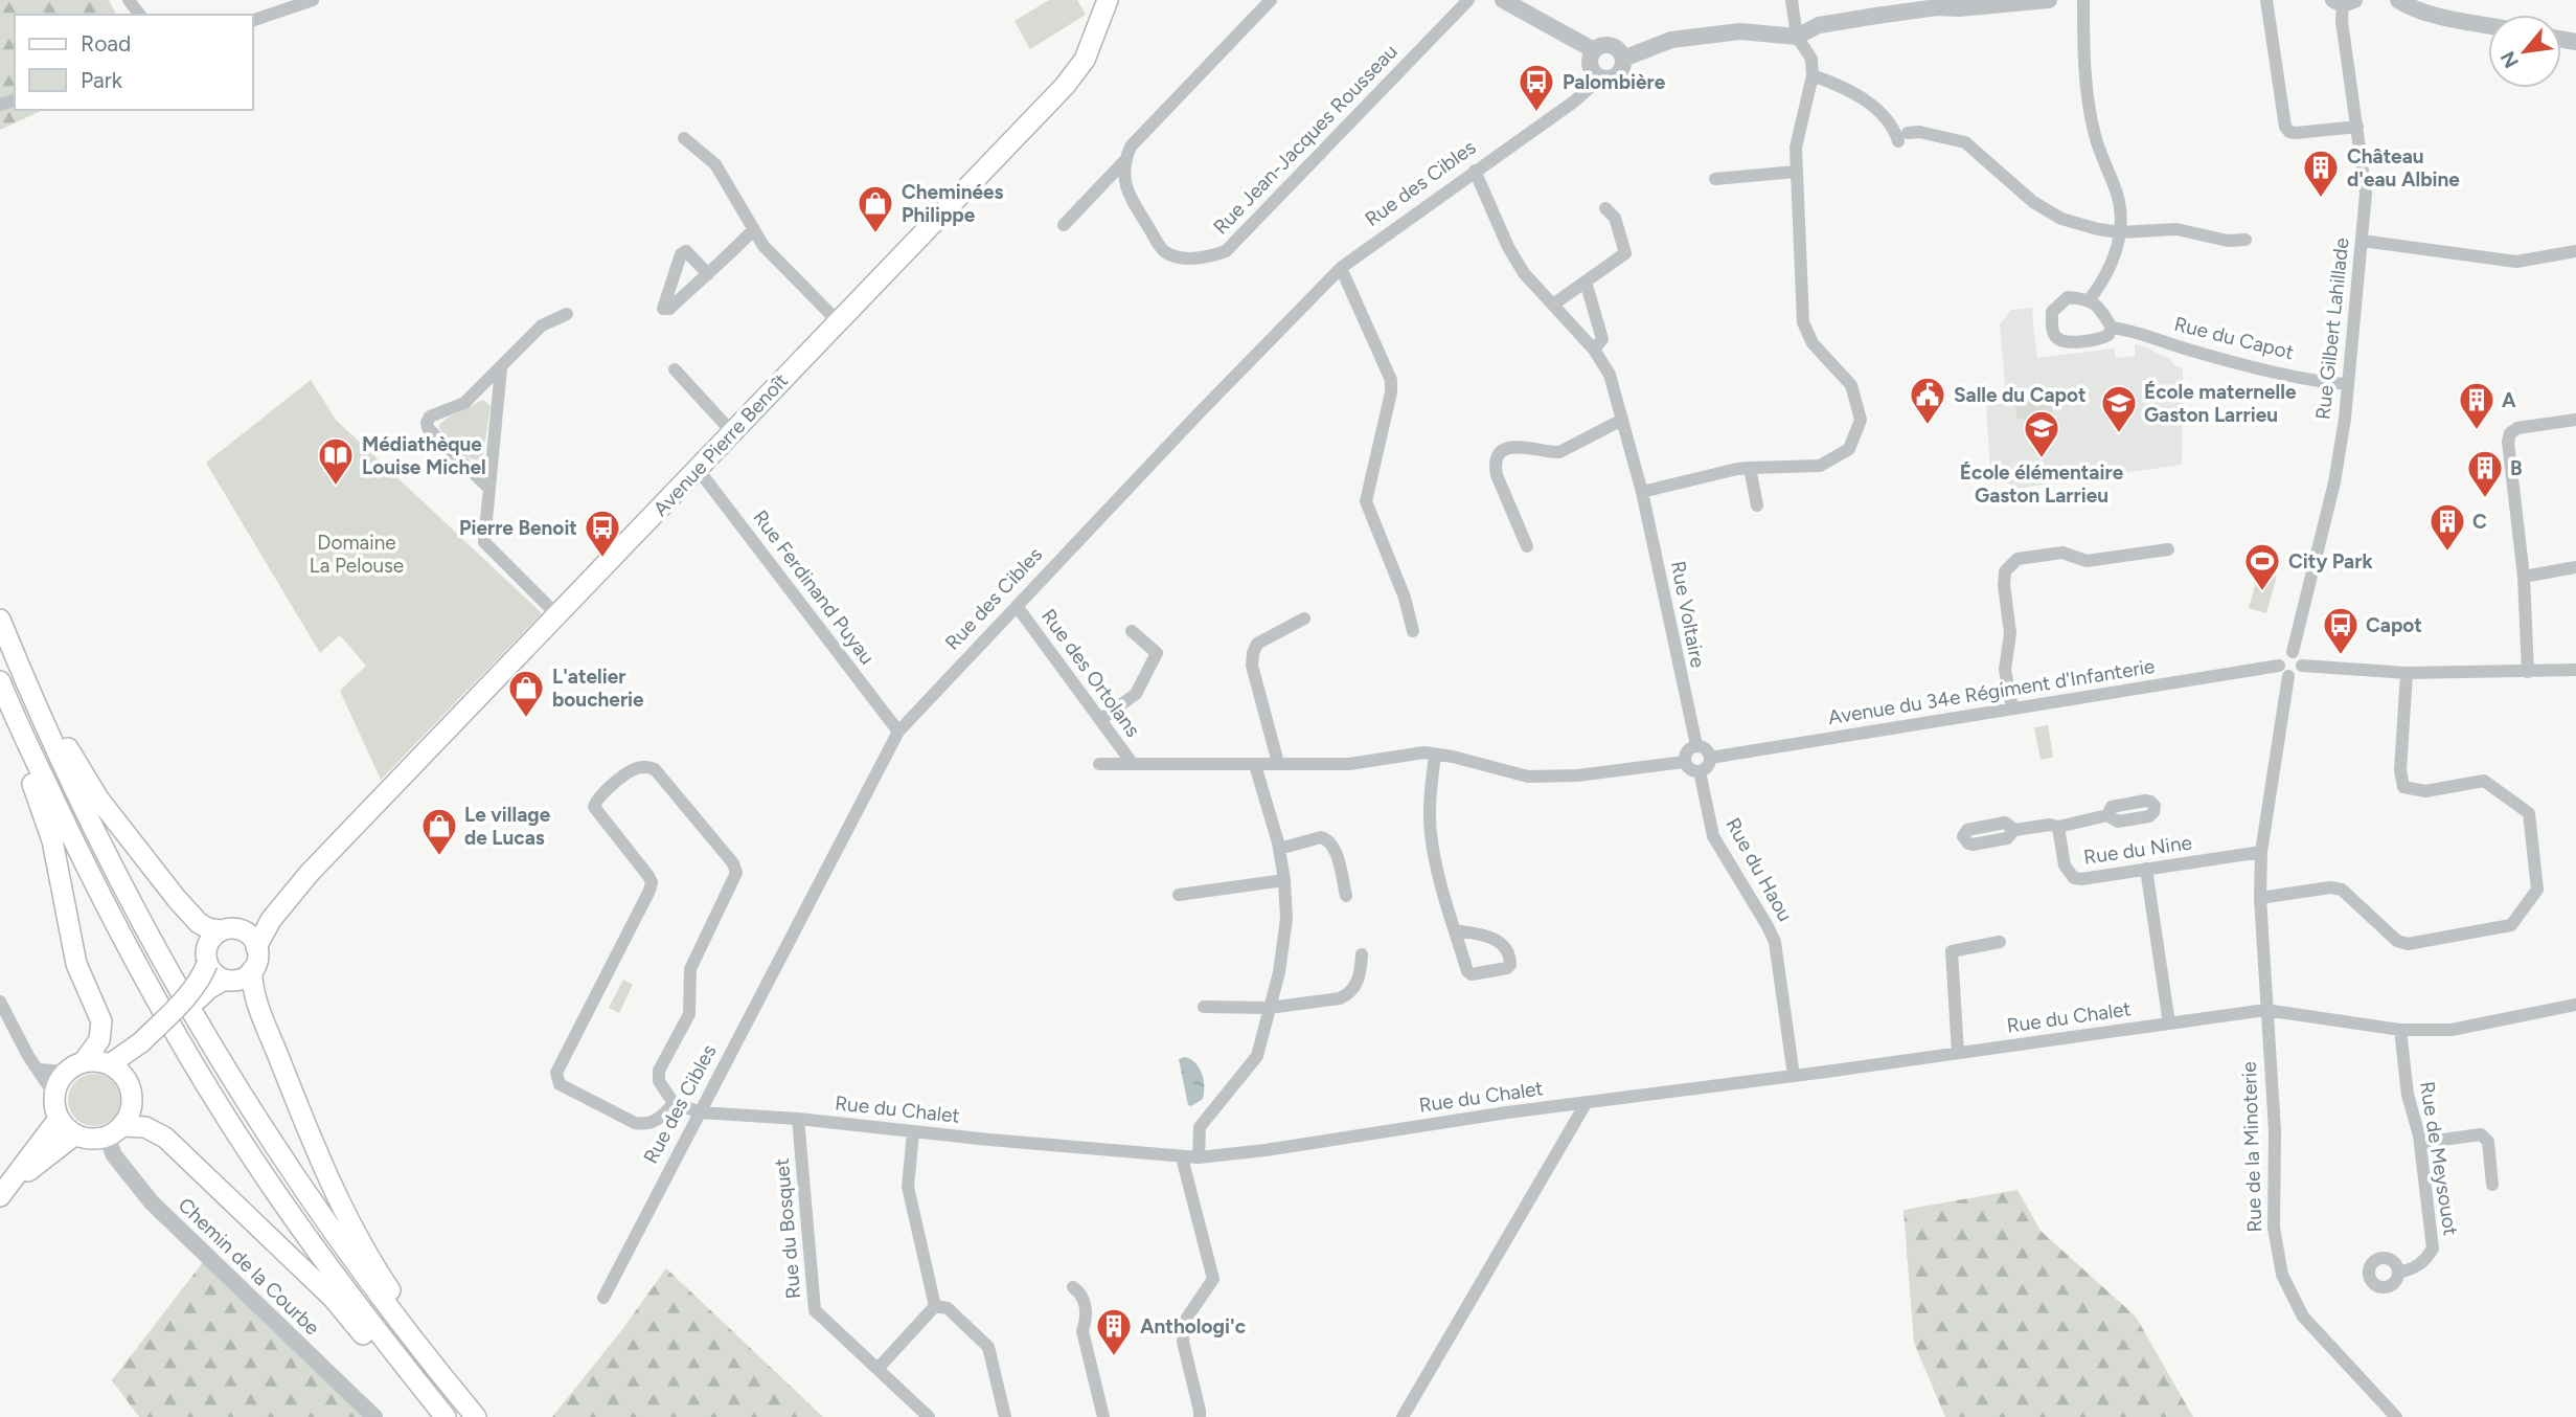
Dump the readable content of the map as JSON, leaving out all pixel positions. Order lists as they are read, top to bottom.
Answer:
{
  "streets": {
    "main road": ["Avenue Pierre Benoît"],
    "street": [
      "Rue Jean-Jacques Rousseau",
      "Rue des Cibles",
      "Rue Gilbert Lahillade",
      "Rue du Capot",
      "Rue Ferdinand Puyau",
      "Rue Voltaire",
      "Rue des Ortolans",
      "Avenue du 34e Régiment d'Infanterie",
      "Rue du Nine",
      "Rue du Haou",
      "Rue du Chalet",
      "Rue de la Minoterie",
      "Rue de Meysouot",
      "Rue du Bosquet",
      "Chemin de la Courbe"
    ]
  },
  "crossings": [
    ["Rue des Cibles", "Rue Ferdinand Puyau"],
    ["Rue des Cibles", "Rue Voltaire"],
    ["Rue des Cibles", "Rue des Ortolans"],
    ["Rue des Cibles", "Rue du Chalet"],
    ["Rue Gilbert Lahillade", "Rue du Capot"],
    ["Rue Gilbert Lahillade", "Avenue du 34e Régiment d'Infanterie"],
    ["Avenue Pierre Benoît", "Rue Ferdinand Puyau"],
    ["Rue Voltaire", "Avenue du 34e Régiment d'Infanterie"],
    ["Rue Voltaire", "Rue du Haou"],
    ["Avenue du 34e Régiment d'Infanterie", "Rue du Haou"],
    ["Rue du Haou", "Rue du Chalet"],
    ["Rue du Chalet", "Rue de la Minoterie"],
    ["Rue du Chalet", "Rue de Meysouot"],
    ["Rue du Chalet", "Rue du Bosquet"]
  ],
  "parks": ["Domaine La Pelouse"],
  "places": {
    "bus stop": ["Palombière", "Pierre Benoit", "Capot"],
    "building": [
      "Château d'eau Albine",
      "A",
      "B",
      "C",
      "Anthologi'c"
    ],
    "shop": ["Cheminées Philippe", "L'atelier boucherie", "Le village de Lucas"],
    "public building": ["Salle du Capot"],
    "school or university": ["École maternelle Gaston Larrieu", "École élémentaire Gaston Larrieu"],
    "library": ["Médiathèque Louise Michel"],
    "sports": ["City Park"]
  },
  "legend": ["Road", "Park"],
  "north": "bottom left"
}
